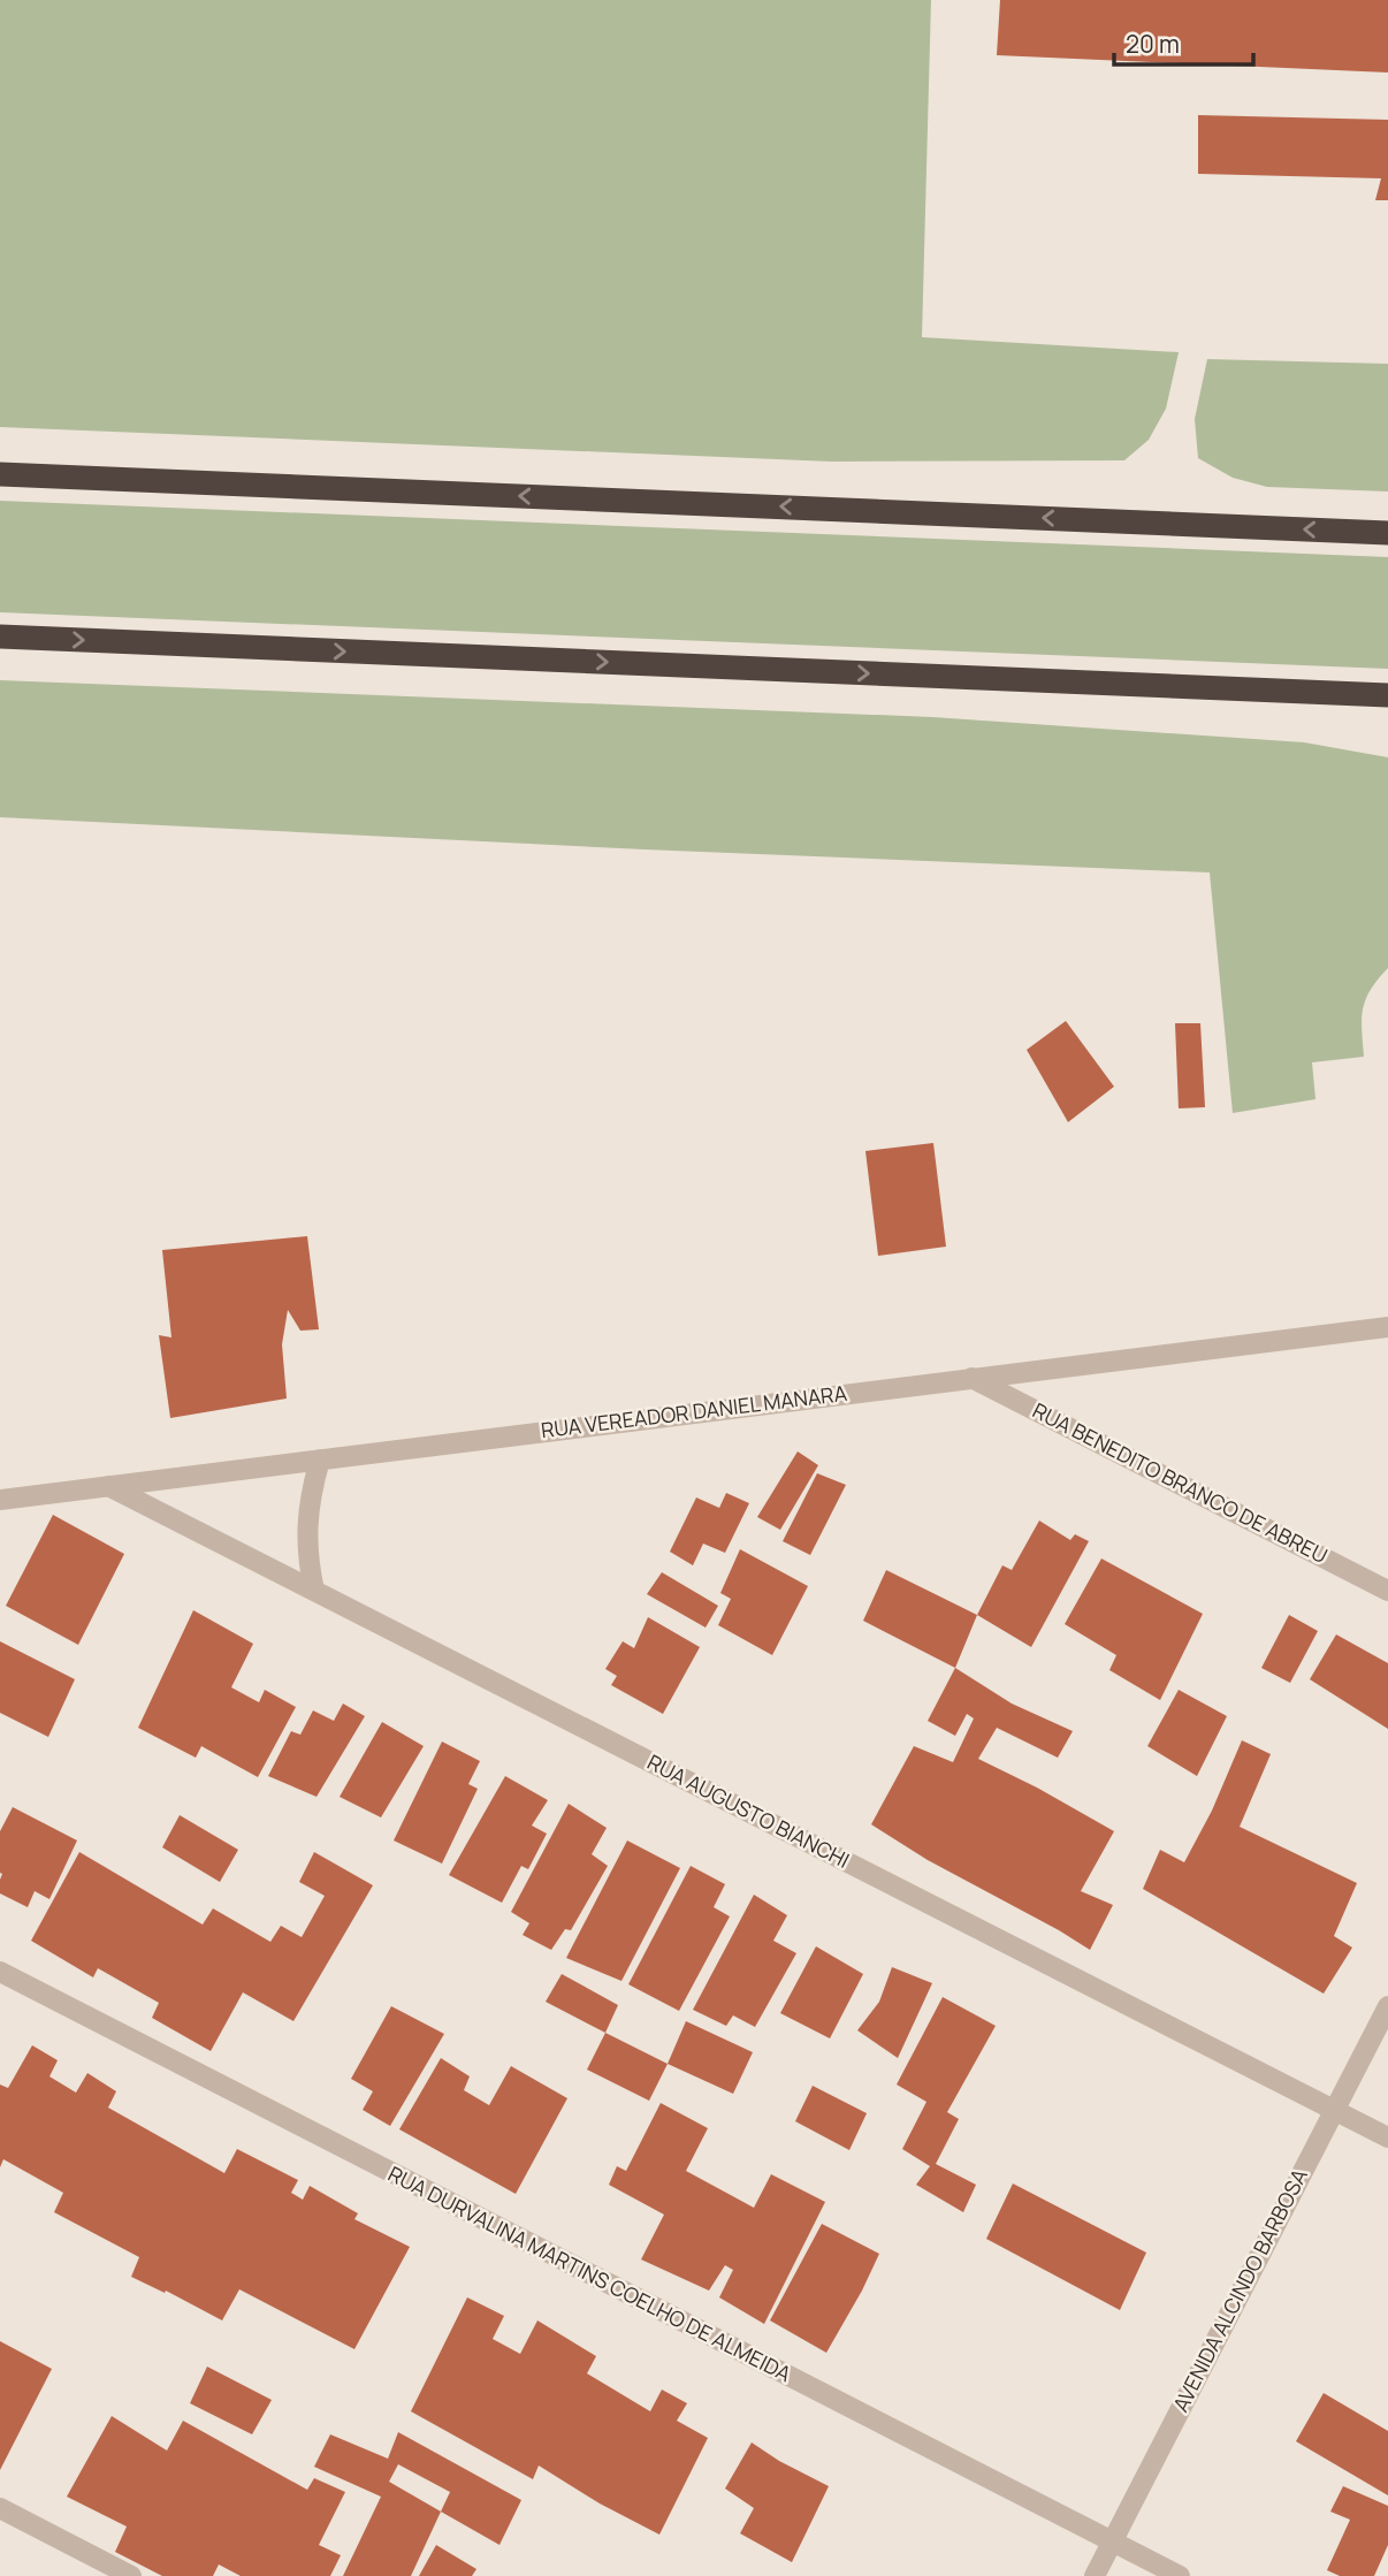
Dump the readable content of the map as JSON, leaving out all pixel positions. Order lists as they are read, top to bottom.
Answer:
{
  "streets": {
    "street": [
      "RUA VEREADOR DANIEL MANARA",
      "RUA BENEDITO BRANCO DE ABREU",
      "RUA AUGUSTO BIANCHI",
      "RUA DURVALINA MARTINS COELHO DE ALMEIDA",
      "AVENIDA ALCINDO BARBOSA"
    ]
  },
  "crossings": [
    ["RUA VEREADOR DANIEL MANARA", "RUA BENEDITO BRANCO DE ABREU"],
    ["RUA VEREADOR DANIEL MANARA", "RUA AUGUSTO BIANCHI"],
    ["RUA AUGUSTO BIANCHI", "AVENIDA ALCINDO BARBOSA"],
    ["RUA DURVALINA MARTINS COELHO DE ALMEIDA", "AVENIDA ALCINDO BARBOSA"]
  ],
  "scale_bar": "20 m"
}
